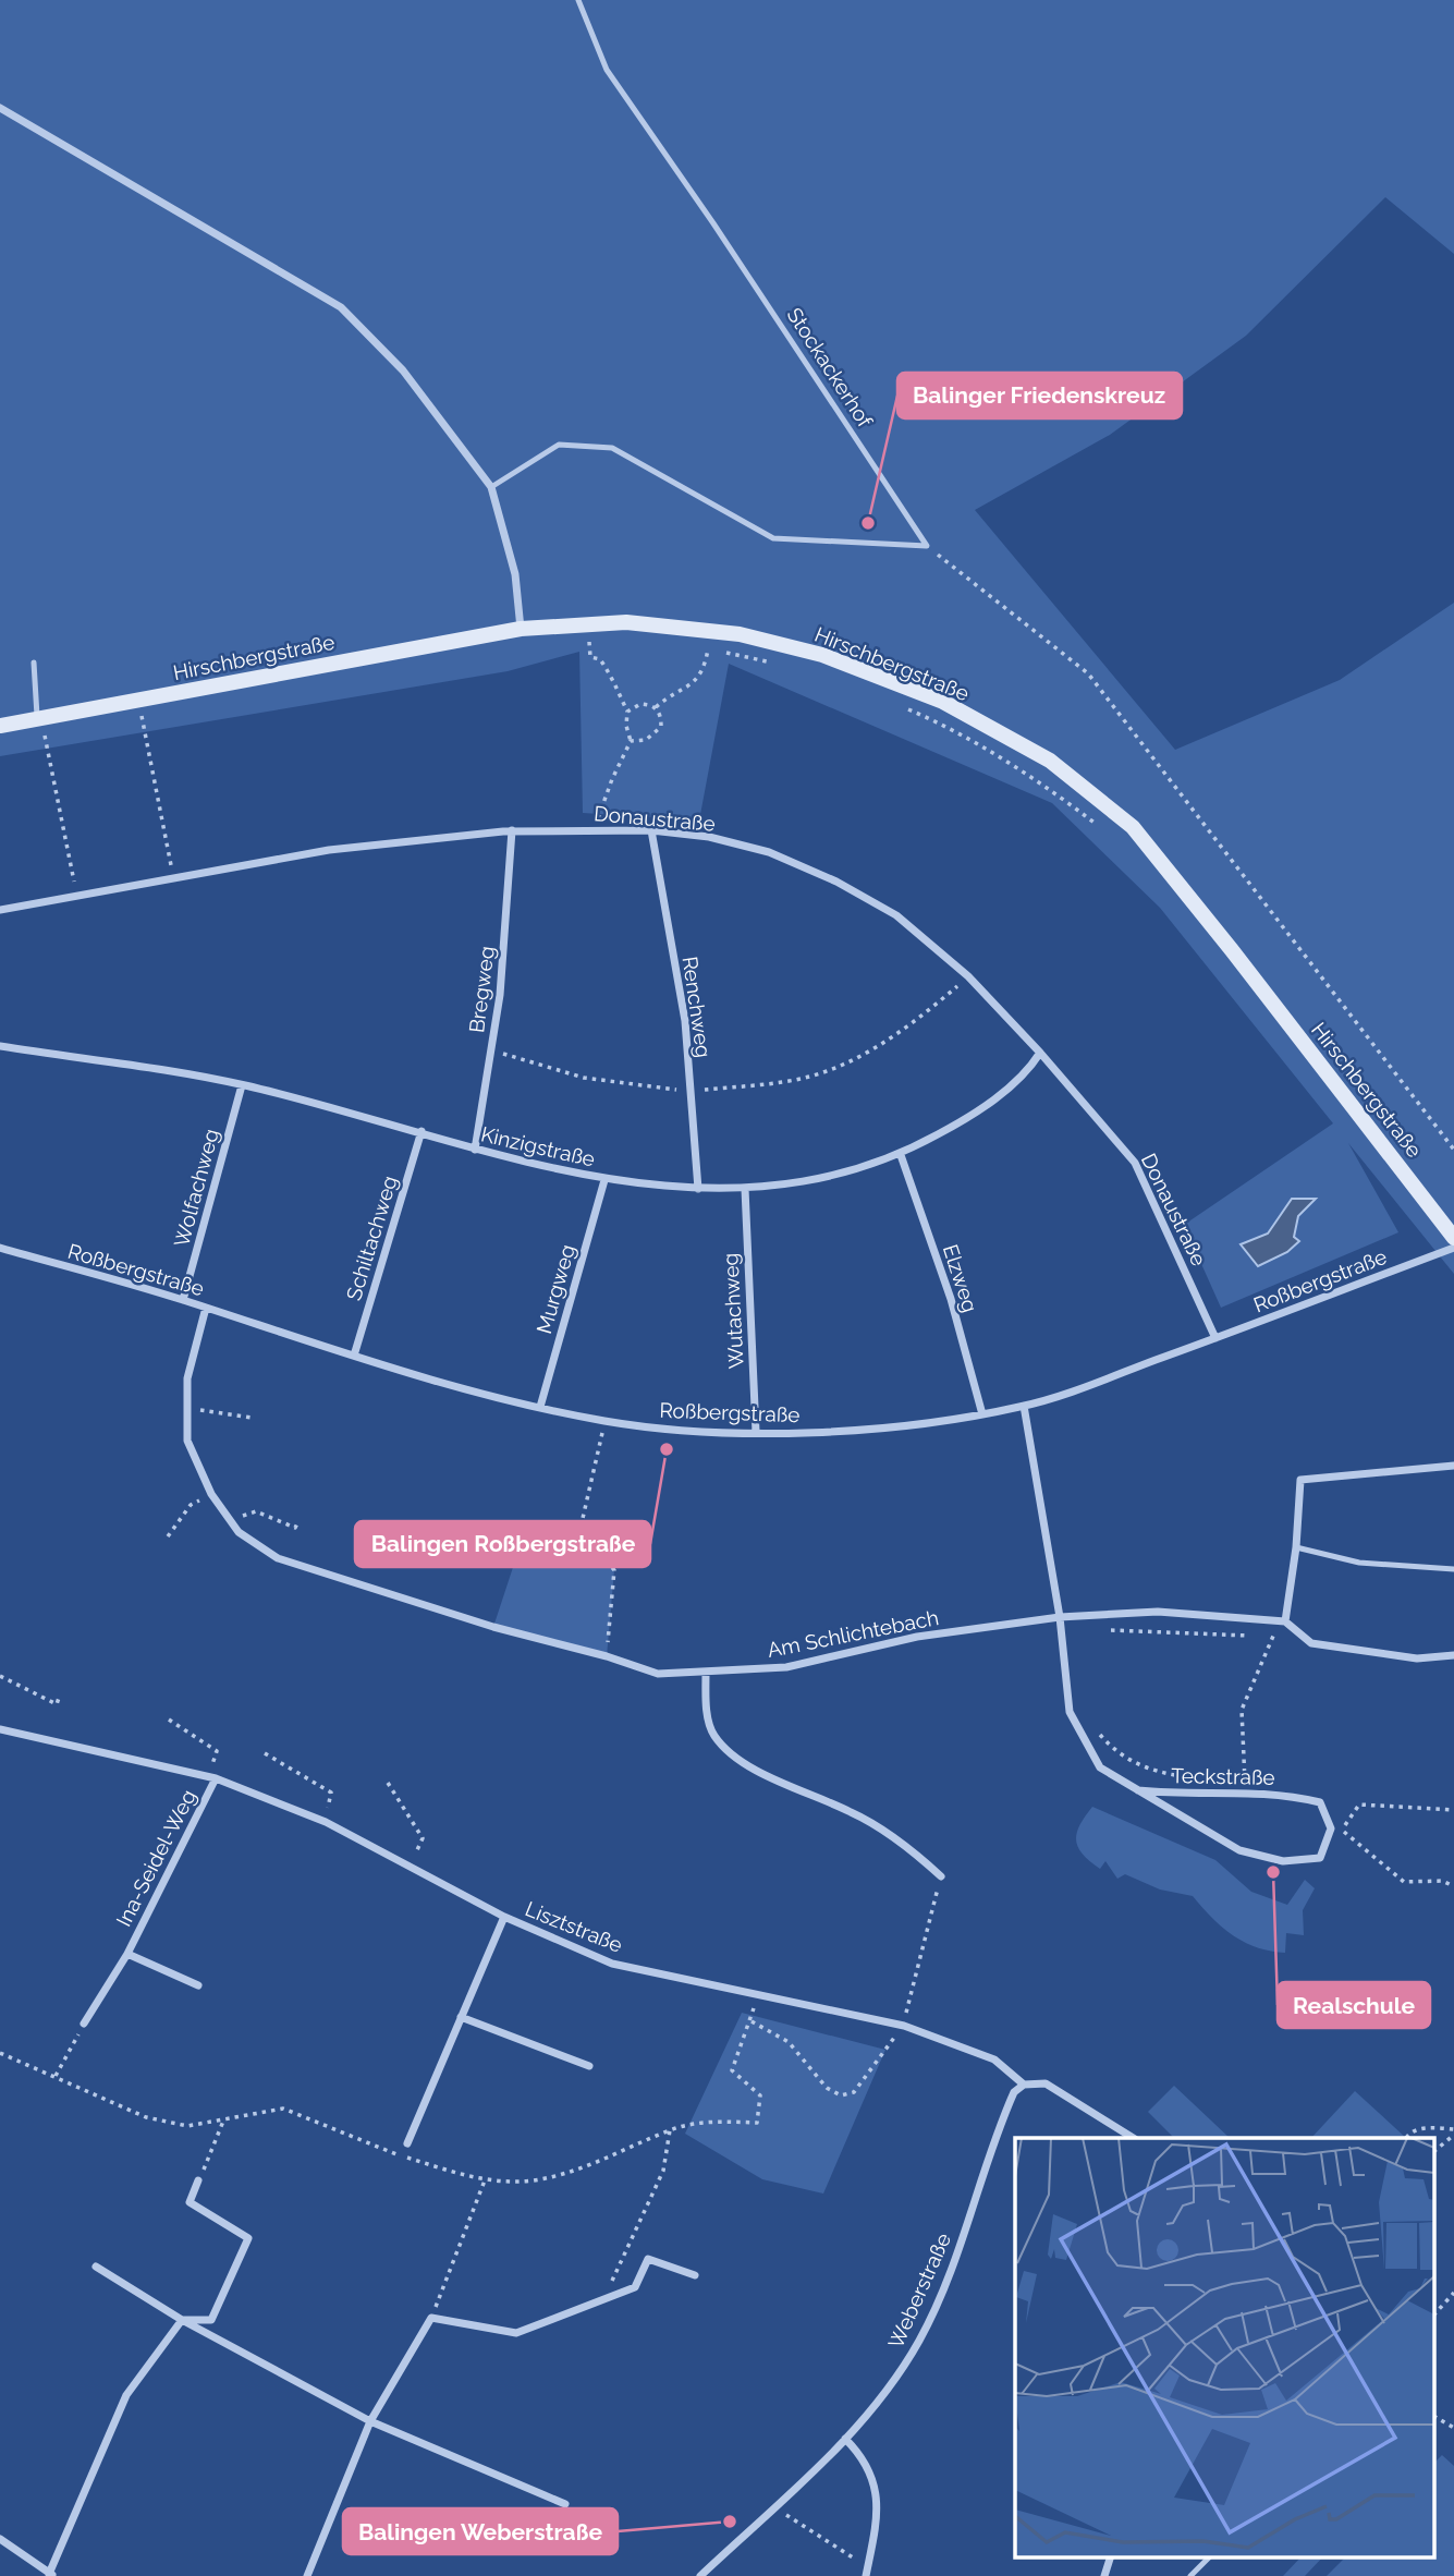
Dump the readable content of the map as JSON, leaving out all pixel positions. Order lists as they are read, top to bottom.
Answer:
{
  "streets": {
    "street": [
      "Hirschbergstraße",
      "Donaustraße",
      "Bregweg",
      "Renchweg",
      "Kinzigstraße",
      "Wolfachweg",
      "Schiltachweg",
      "Roßbergstraße",
      "Elzweg",
      "Murgweg",
      "Wutachweg",
      "Am Schlichtebach",
      "Teckstraße",
      "Ina-Seidel-Weg",
      "Lisztstraße",
      "Weberstraße"
    ],
    "lane": ["Stockackerhof"]
  },
  "crossings": [
    ["Donaustraße", "Bregweg"],
    ["Donaustraße", "Renchweg"],
    ["Donaustraße", "Kinzigstraße"],
    ["Donaustraße", "Roßbergstraße"],
    ["Bregweg", "Kinzigstraße"],
    ["Renchweg", "Kinzigstraße"],
    ["Kinzigstraße", "Wolfachweg"],
    ["Kinzigstraße", "Schiltachweg"],
    ["Kinzigstraße", "Elzweg"],
    ["Kinzigstraße", "Murgweg"],
    ["Kinzigstraße", "Wutachweg"],
    ["Wolfachweg", "Roßbergstraße"],
    ["Schiltachweg", "Roßbergstraße"],
    ["Roßbergstraße", "Elzweg"],
    ["Roßbergstraße", "Murgweg"],
    ["Roßbergstraße", "Wutachweg"],
    ["Roßbergstraße", "Am Schlichtebach"],
    ["Roßbergstraße", "Teckstraße"],
    ["Am Schlichtebach", "Teckstraße"],
    ["Ina-Seidel-Weg", "Lisztstraße"],
    ["Lisztstraße", "Weberstraße"]
  ],
  "places": [
    "Balinger Friedenskreuz",
    "Balingen Roßbergstraße",
    "Realschule",
    "Balingen Weberstraße"
  ]
}
